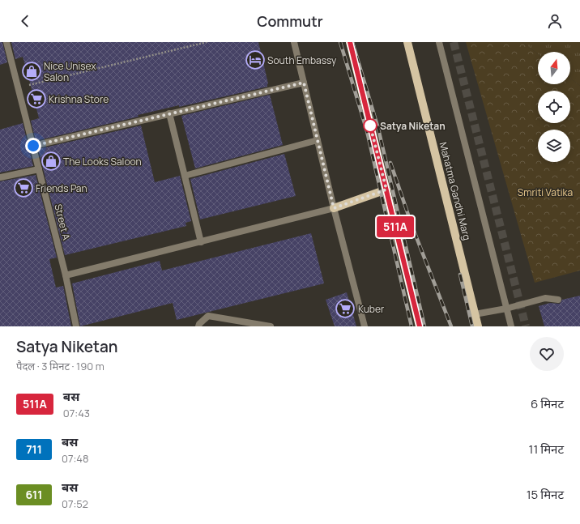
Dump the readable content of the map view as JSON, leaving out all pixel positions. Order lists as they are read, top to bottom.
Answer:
{
  "streets": {
    "main road": ["Mahatma Gandhi Marg"],
    "street": ["Street A"]
  },
  "parks": ["Smriti Vatika"],
  "places": {
    "hotel": ["South Embassy"],
    "shop": ["Nice Unisex Salon", "The Looks Saloon"],
    "supermarket": ["Krishna Store", "Friends Pan", "Kuber"],
    "other": ["Satya Niketan"]
  },
  "lines": ["bus line 511A"],
  "north": "top",
  "page": {
    "header": "Commutr",
    "on_map": "511A",
    "heading": ["Satya Niketan", "पैदल · 3 मिनट · 190 m"],
    "list": [
      {
        "mark": "511A",
        "name": "बस",
        "note": "07:43",
        "value": "6 मिनट"
      },
      {
        "mark": "711",
        "name": "बस",
        "note": "07:48",
        "value": "11 मिनट"
      },
      {
        "mark": "611",
        "name": "बस",
        "note": "07:52",
        "value": "15 मिनट"
      }
    ]
  }
}
